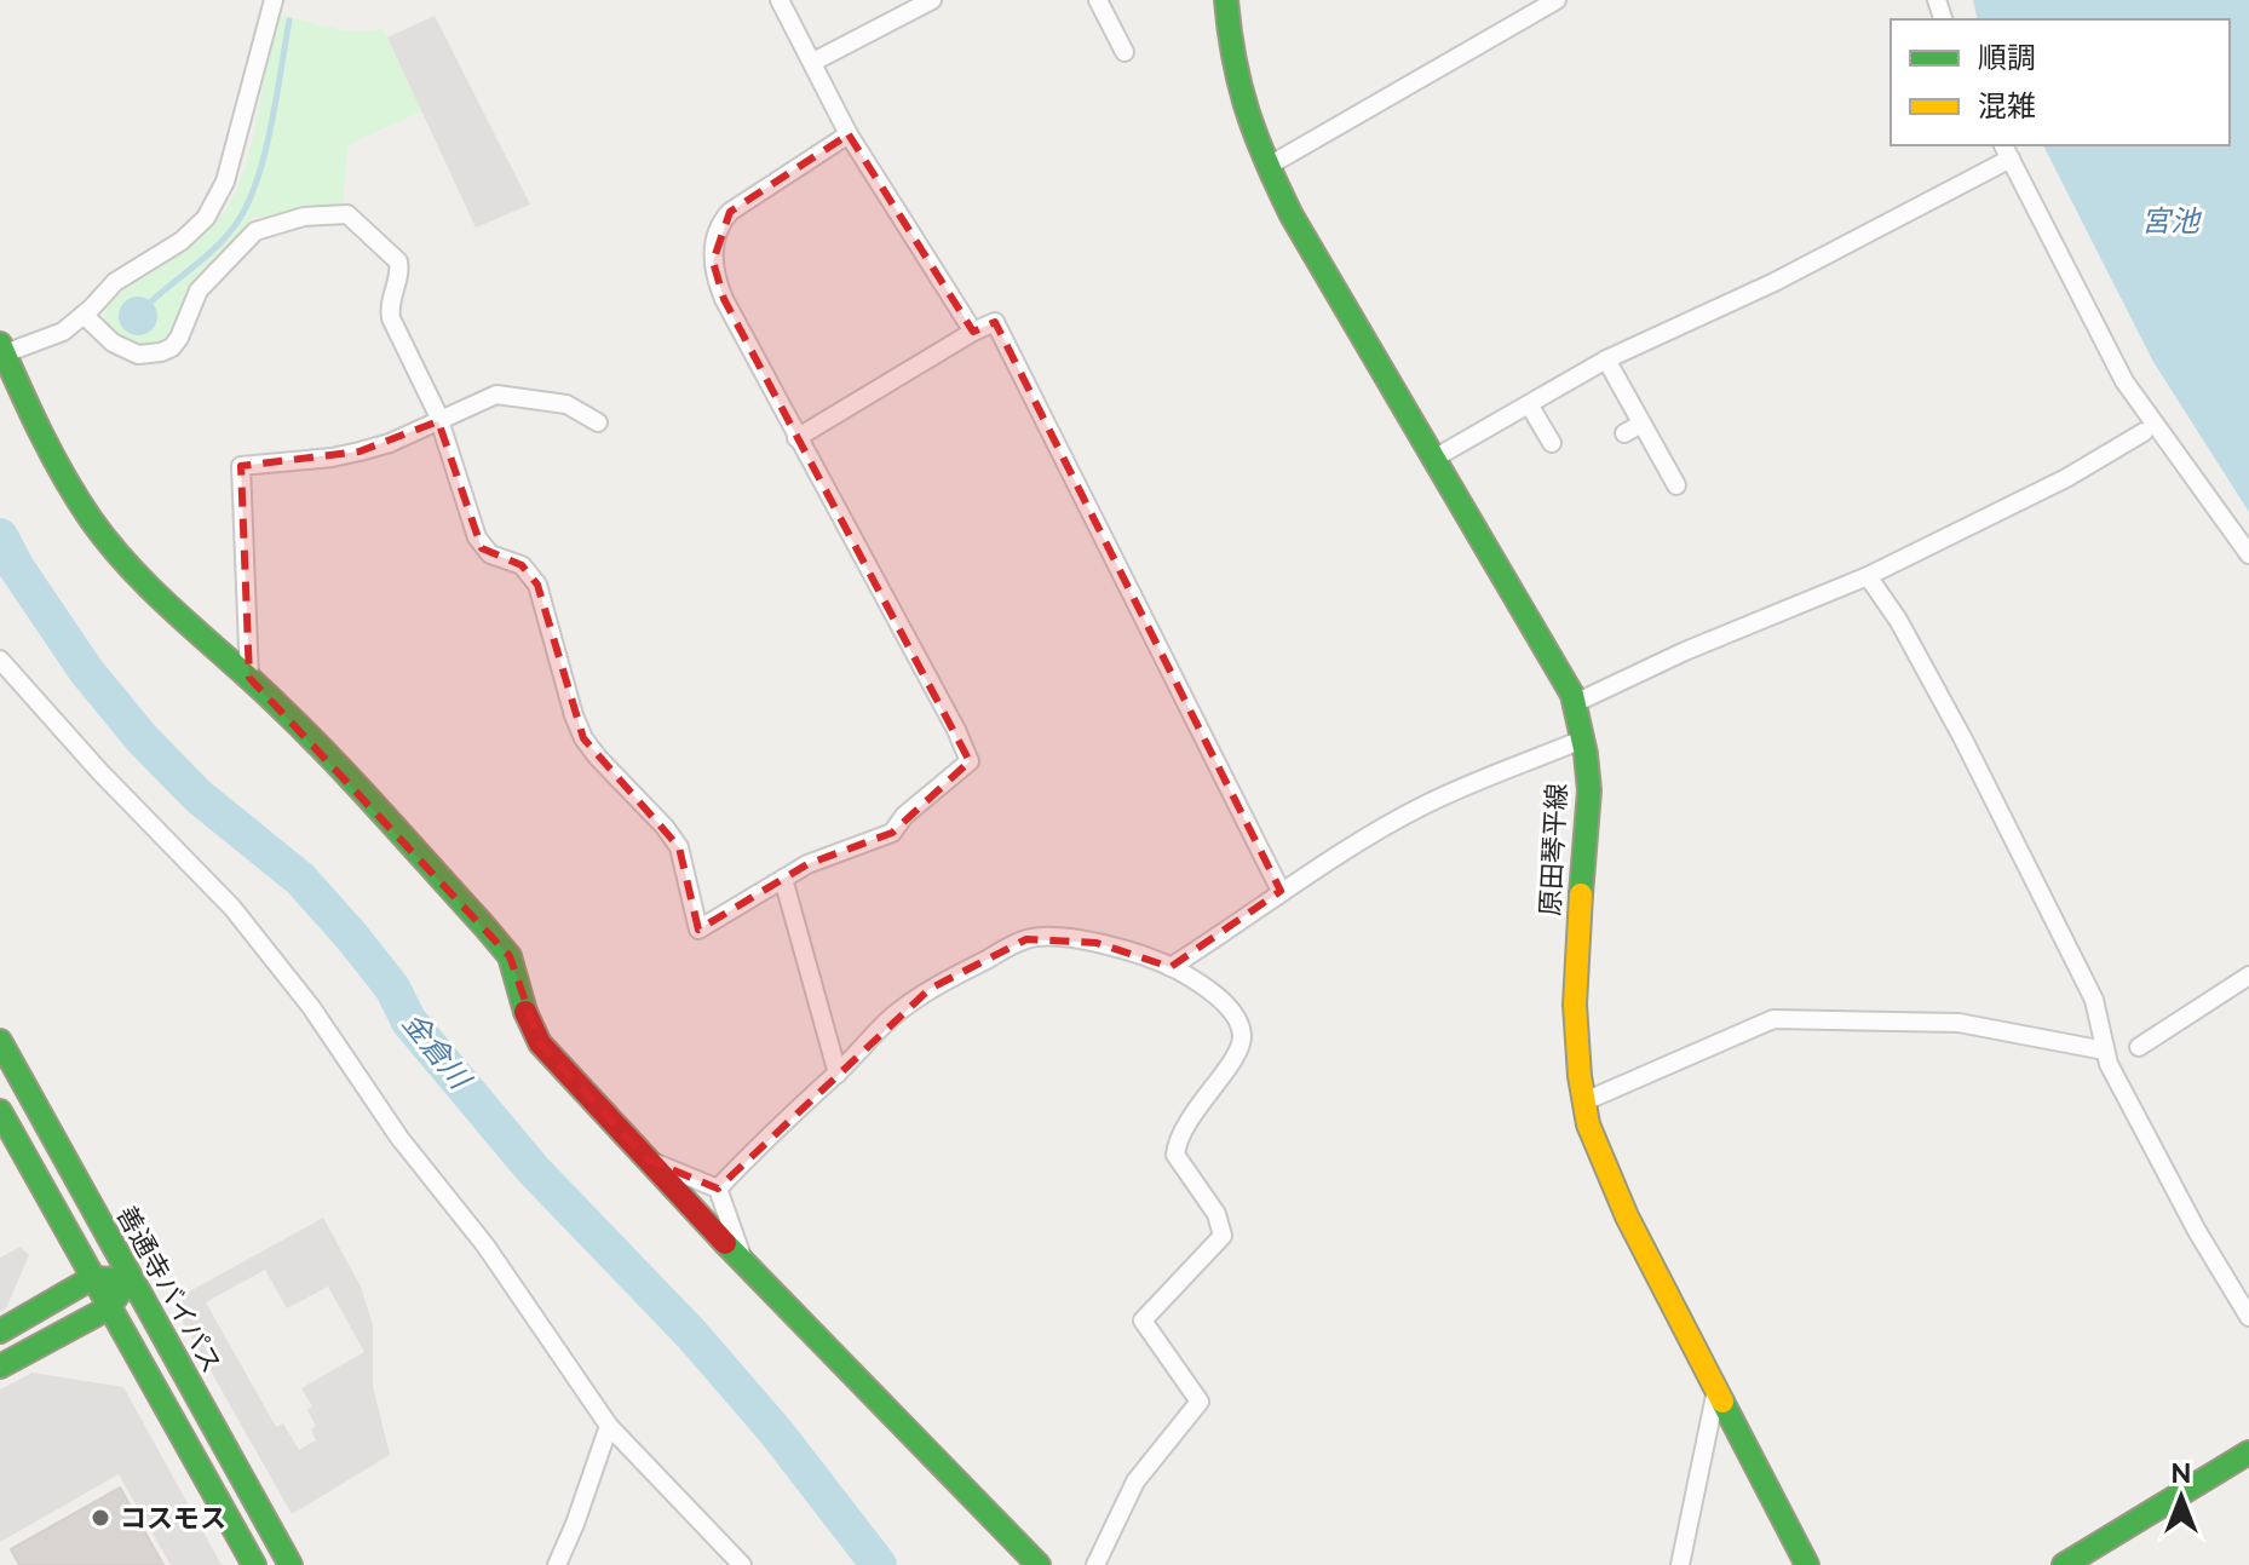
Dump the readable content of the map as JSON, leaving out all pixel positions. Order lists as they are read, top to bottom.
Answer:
{
  "streets": {
    "main road": ["原田琴平線", "善通寺バイパス"]
  },
  "water": ["宮池", "金倉川"],
  "places": ["コスモス"],
  "legend": ["順調", "混雑"],
  "north": "top"
}
